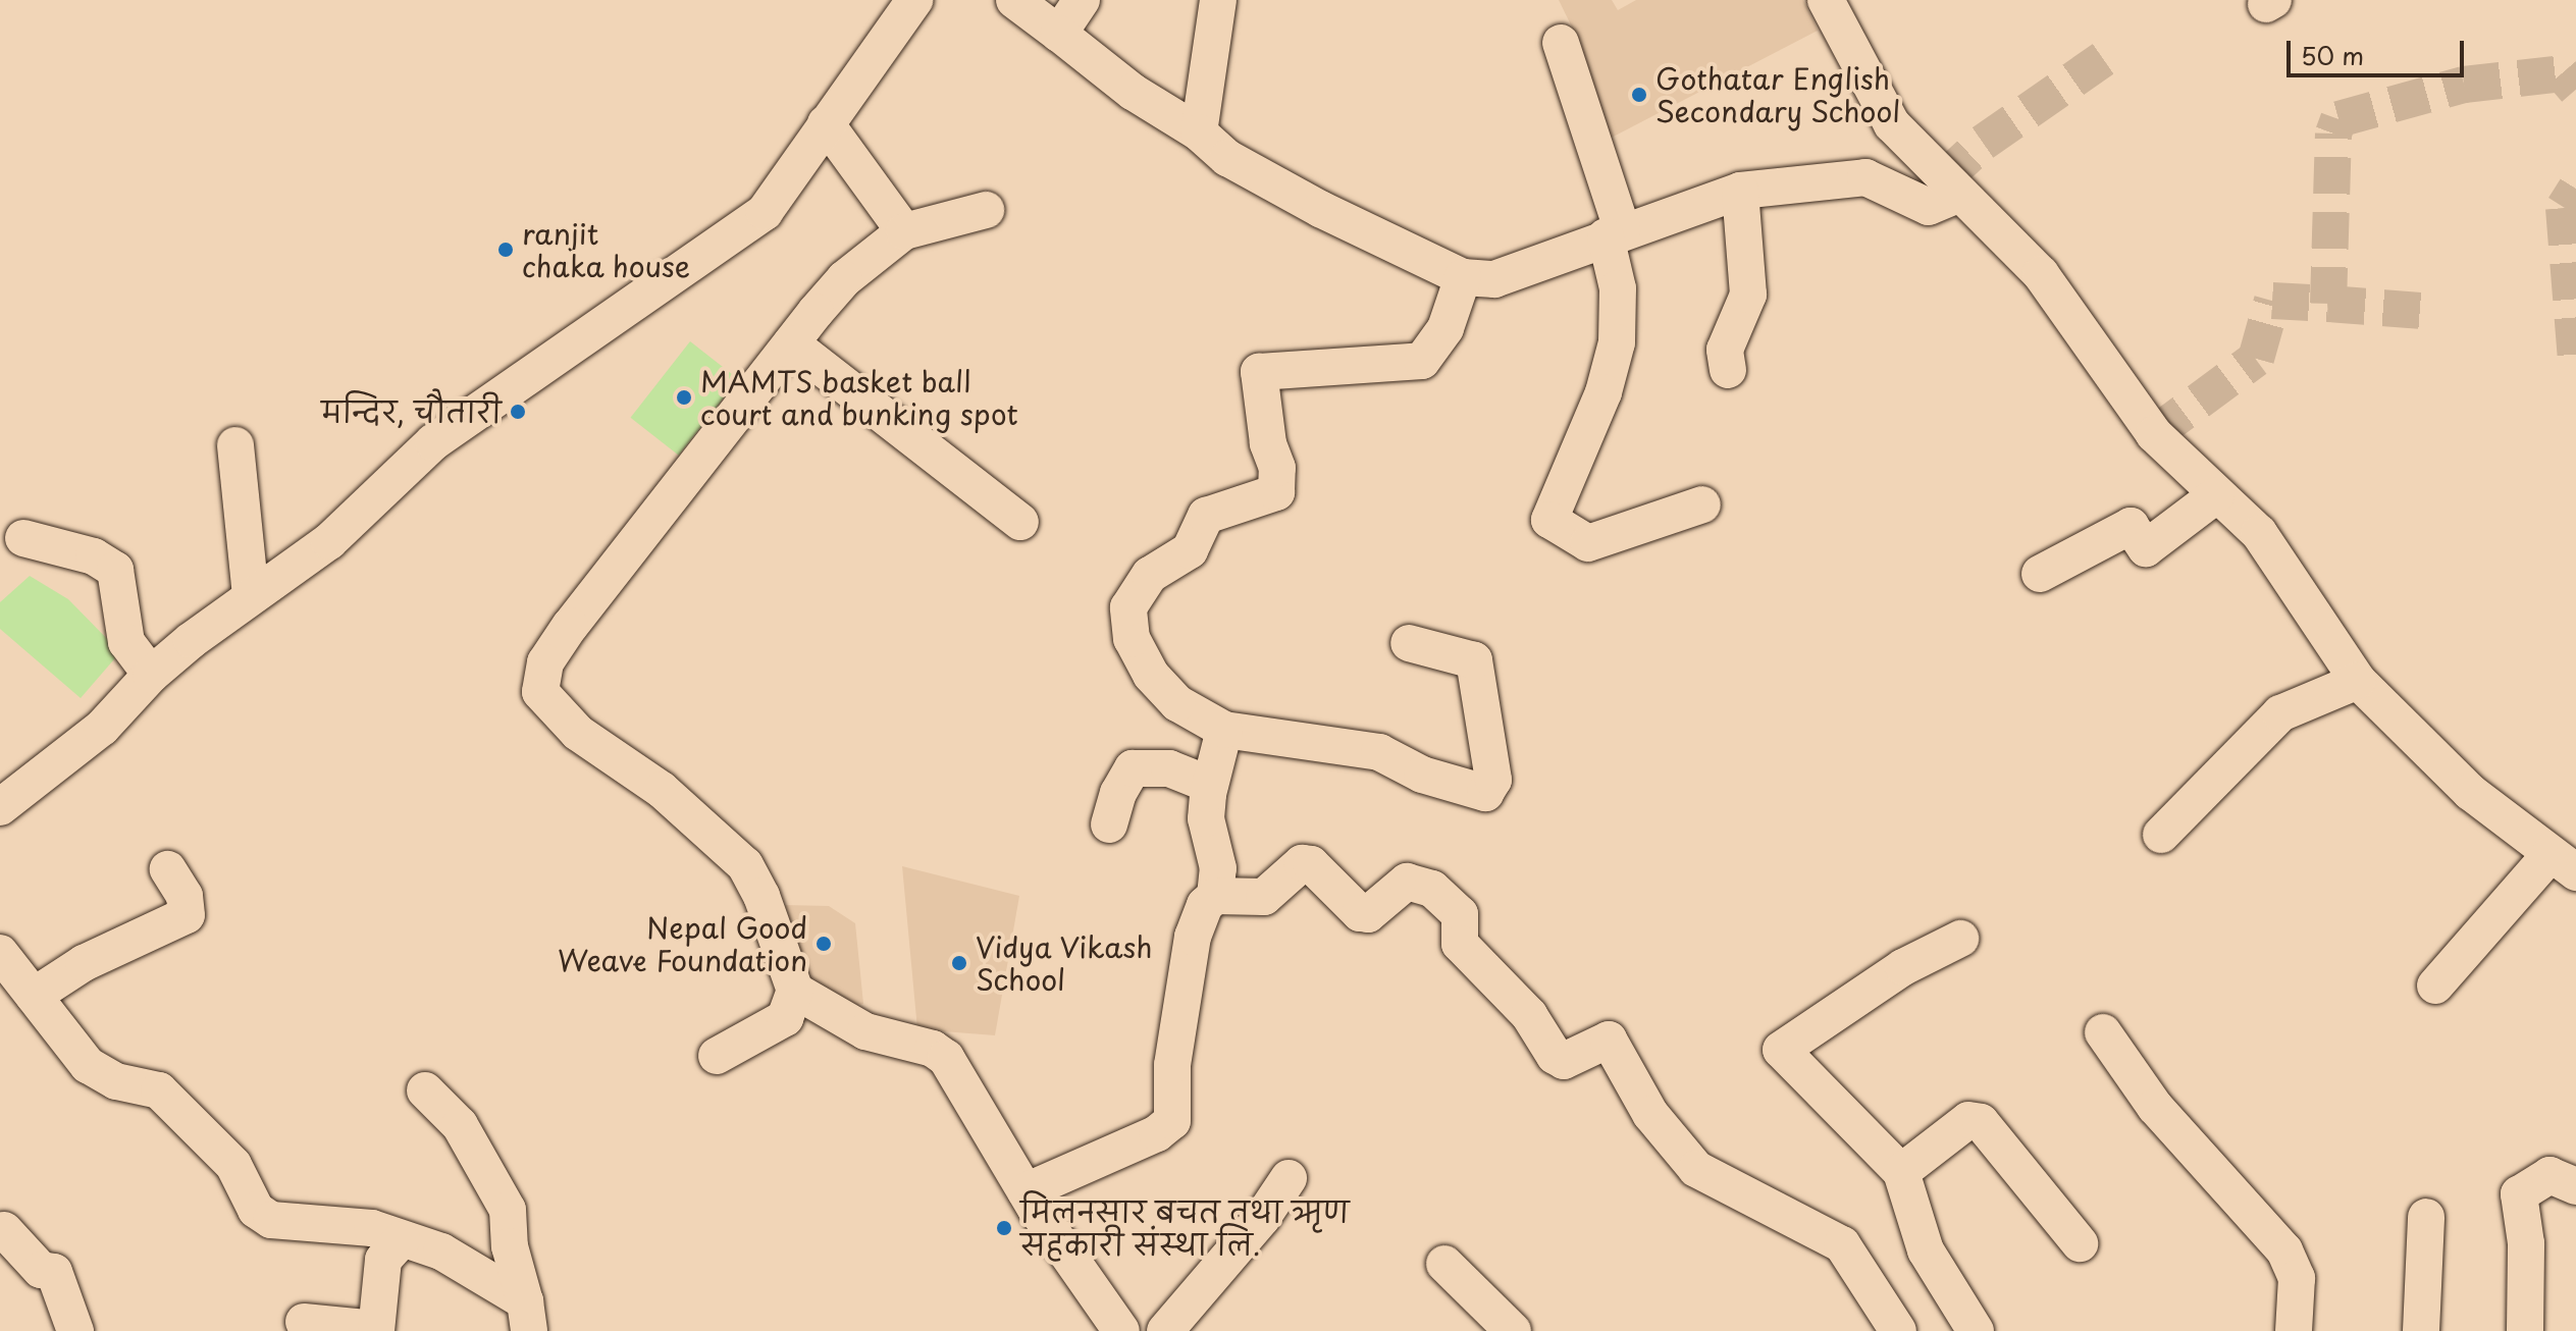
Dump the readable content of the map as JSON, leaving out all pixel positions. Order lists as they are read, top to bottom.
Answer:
{
  "places": [
    "Gothatar English Secondary School",
    "ranjit chaka house",
    "MAMTS basket ball court and bunking spot",
    "मन्दिर, चौतारी",
    "Nepal Good Weave Foundation",
    "Vidya Vikash School",
    "मिलनसार बचत तथा ऋण सहकारी संस्था लि."
  ],
  "scale_bar": "50 m"
}
